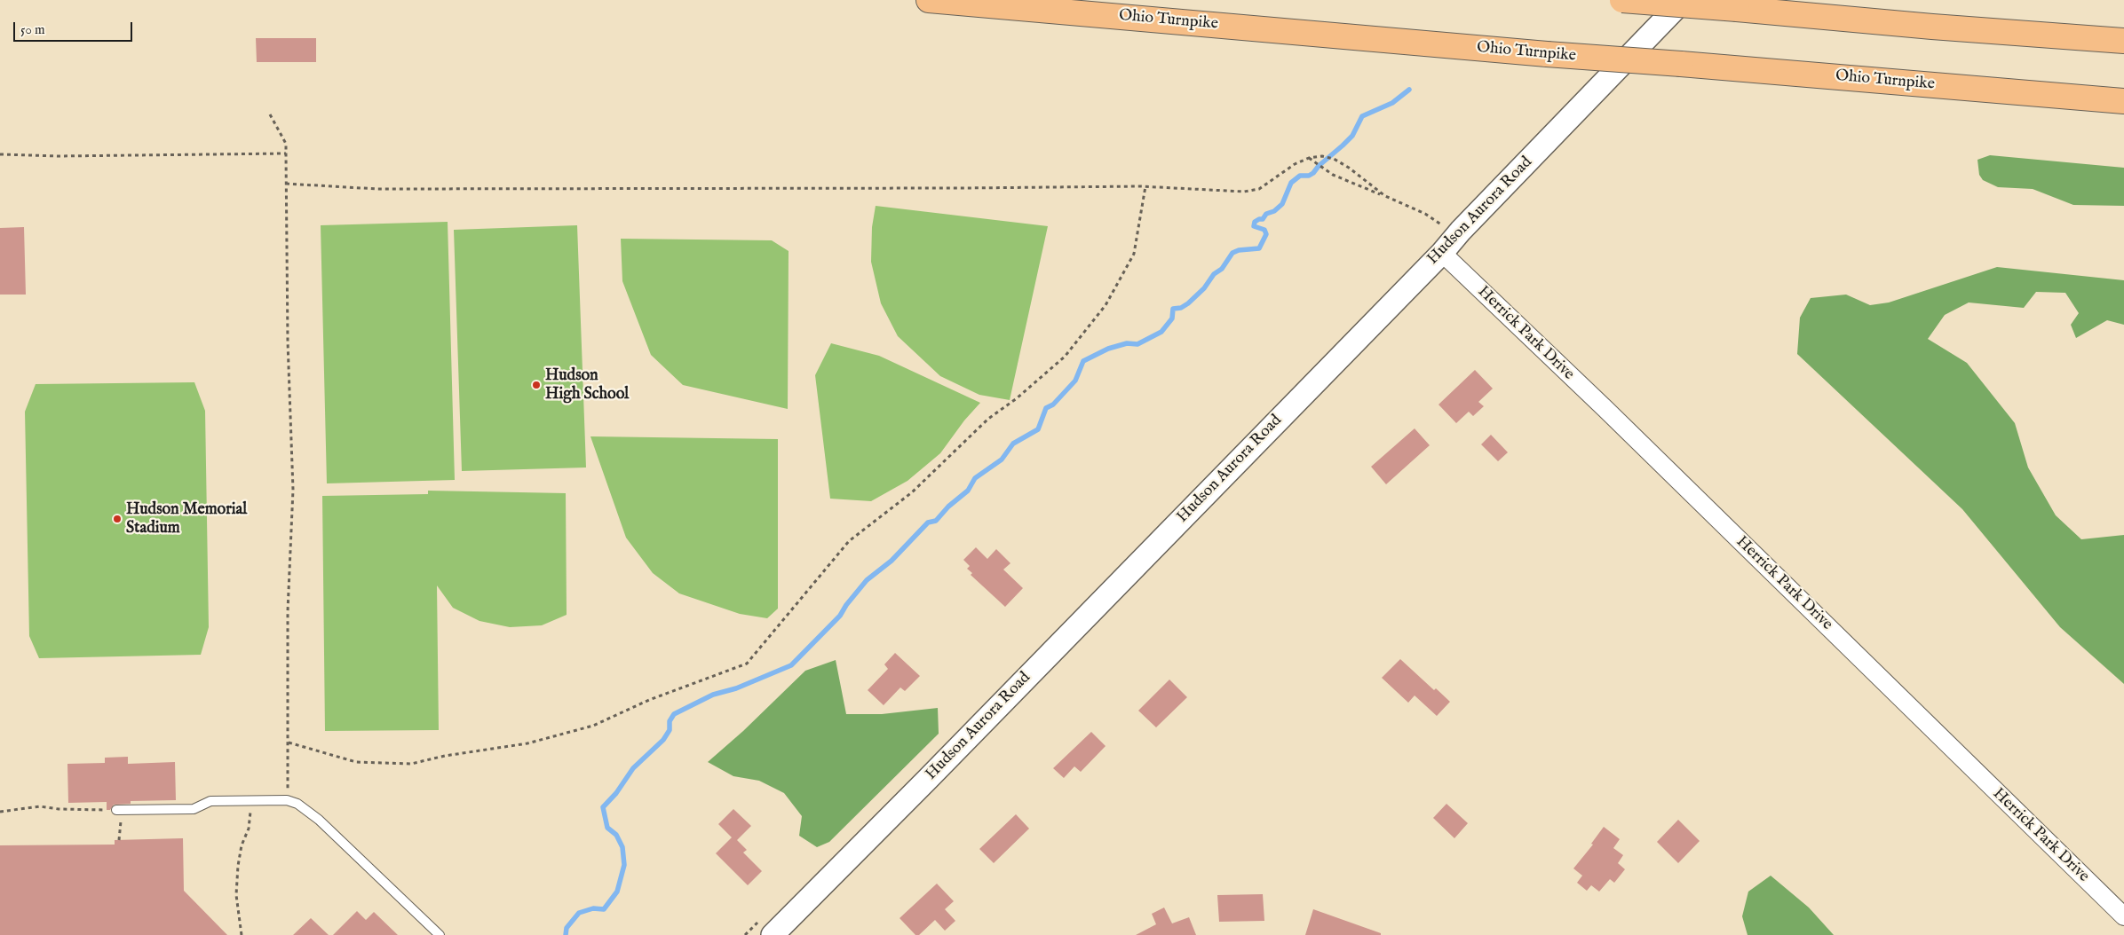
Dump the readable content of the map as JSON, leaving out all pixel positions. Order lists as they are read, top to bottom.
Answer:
{
  "streets": {
    "highway": ["Ohio Turnpike"],
    "street": ["Hudson Aurora Road", "Herrick Park Drive"]
  },
  "crossings": [
    ["Hudson Aurora Road", "Herrick Park Drive"]
  ],
  "places": ["Hudson High School", "Hudson Memorial Stadium"],
  "scale_bar": "50 m"
}
